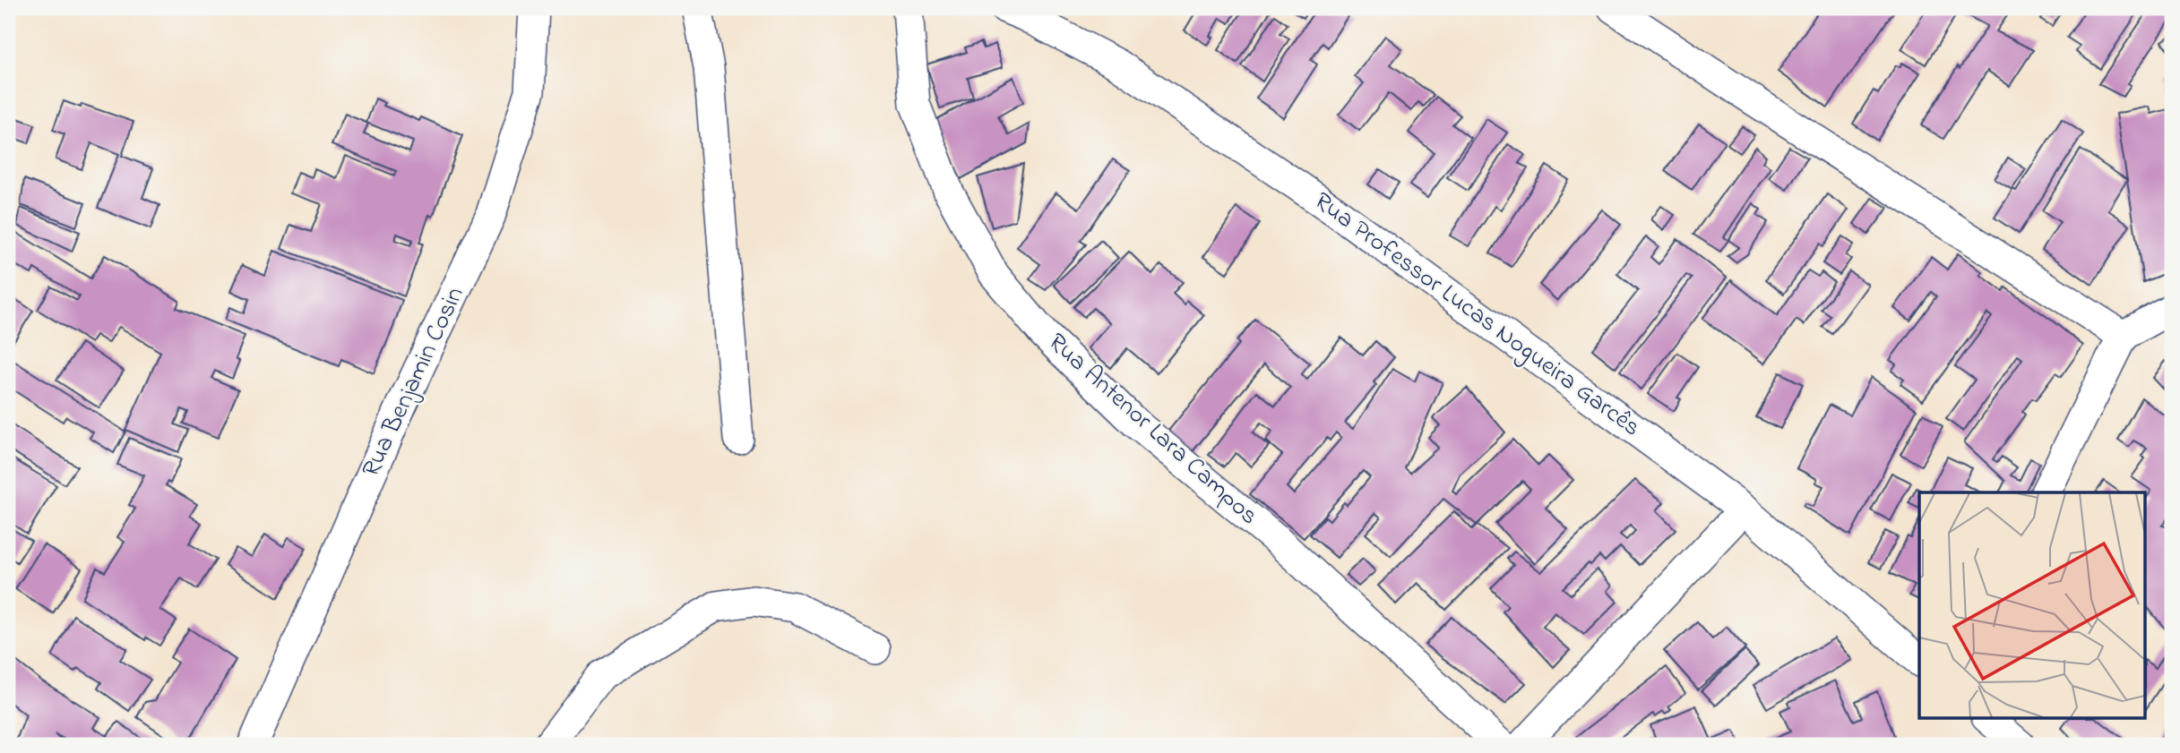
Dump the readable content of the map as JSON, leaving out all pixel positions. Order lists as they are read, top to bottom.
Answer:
{
  "streets": {
    "street": ["Rua Professor Lucas Nogueira Garcês", "Rua Benjamin Cosin", "Rua Antenor Lara Campos"]
  }
}
